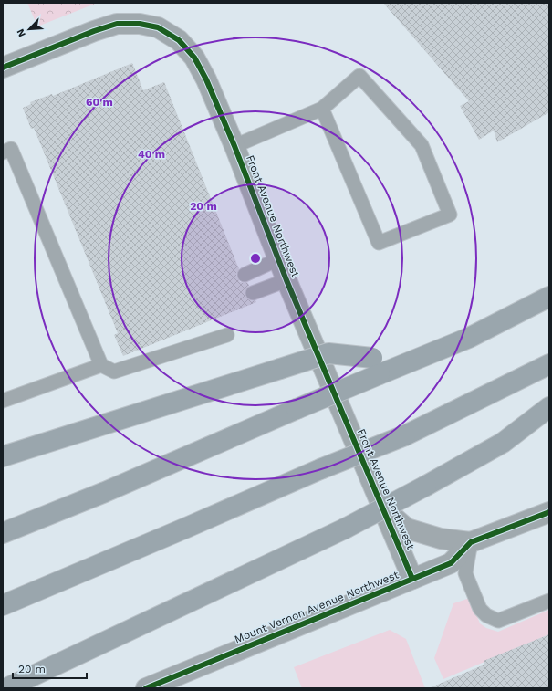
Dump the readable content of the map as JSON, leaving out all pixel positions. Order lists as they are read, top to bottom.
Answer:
{
  "streets": {
    "street": ["Front Avenue Northwest", "Mount Vernon Avenue Northwest"]
  },
  "crossings": [
    ["Front Avenue Northwest", "Mount Vernon Avenue Northwest"]
  ],
  "scale_bar": "20 m",
  "north": "bottom left",
  "rings": ["60 m", "40 m", "20 m"]
}
